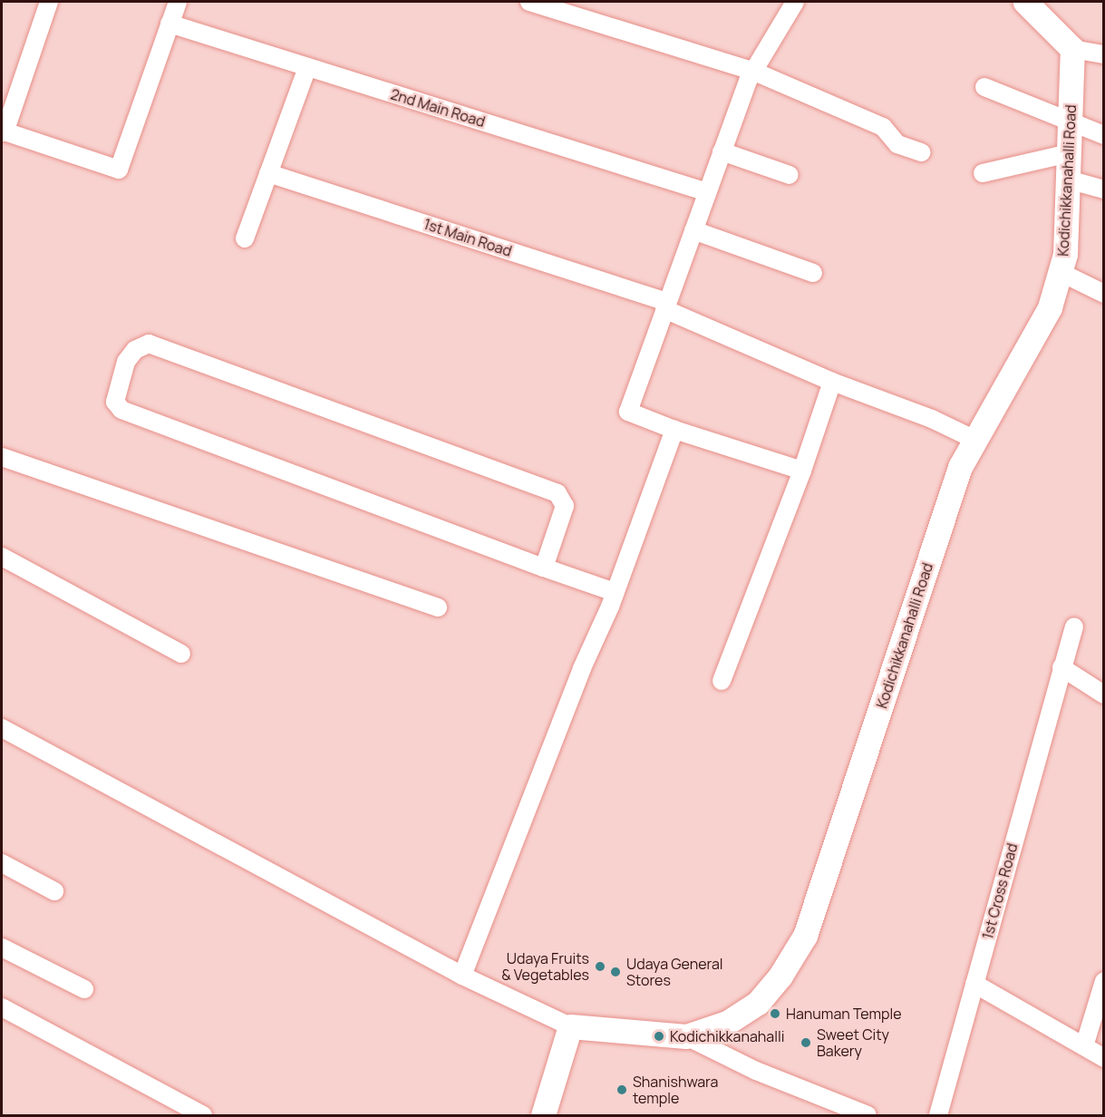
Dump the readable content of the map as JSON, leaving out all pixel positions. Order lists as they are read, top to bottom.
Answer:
{
  "streets": {
    "street": [
      "2nd Main Road",
      "Kodichikkanahalli Road",
      "1st Main Road",
      "1st Cross Road"
    ]
  },
  "crossings": [
    ["Kodichikkanahalli Road", "1st Main Road"]
  ],
  "places": [
    "Udaya Fruits & Vegetables",
    "Udaya General Stores",
    "Hanuman Temple",
    "Kodichikkanahalli",
    "Sweet City Bakery",
    "Shanishwara temple"
  ]
}
